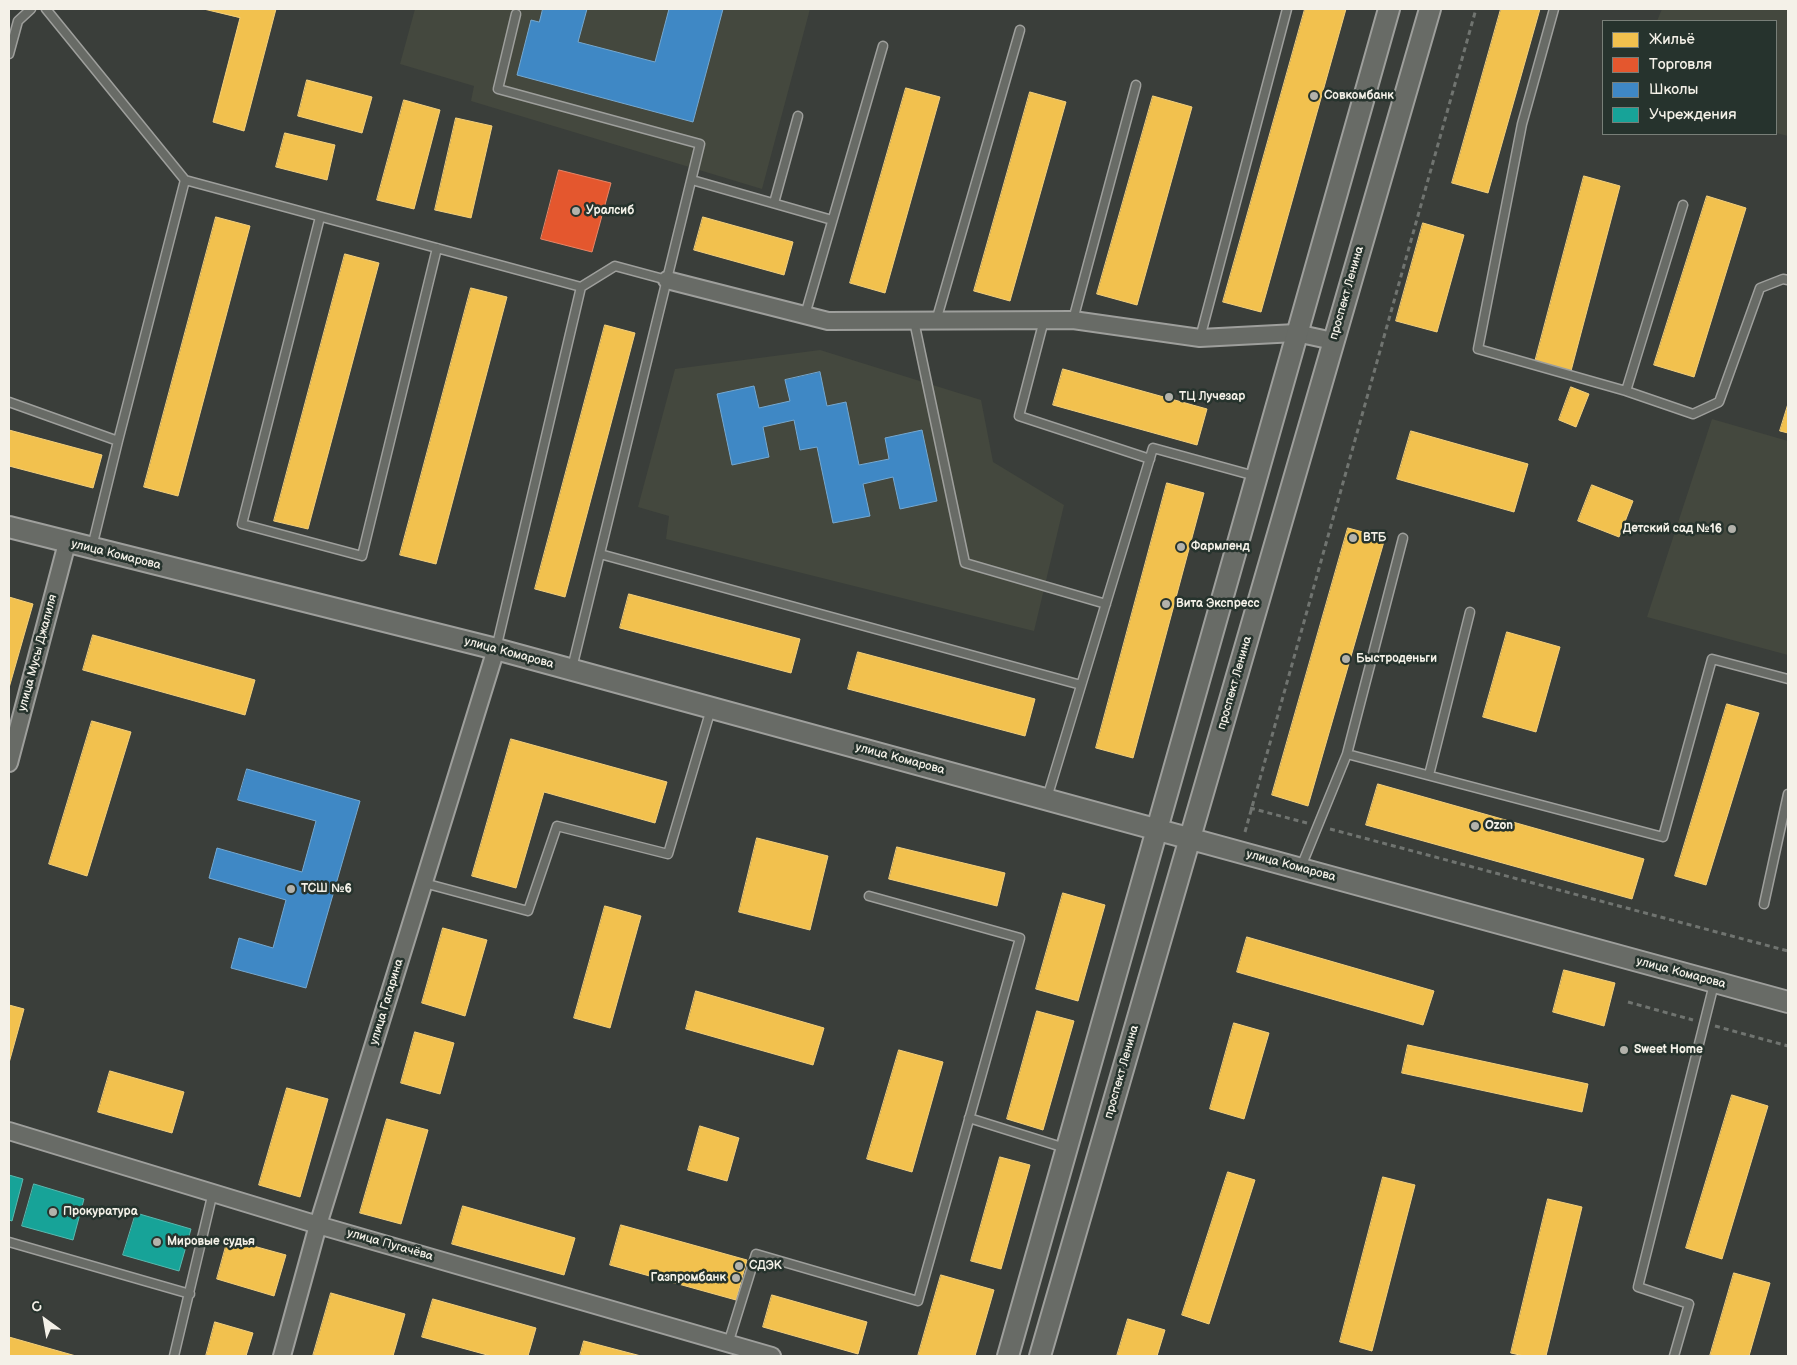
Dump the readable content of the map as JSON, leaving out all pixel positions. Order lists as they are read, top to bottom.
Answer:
{
  "streets": {
    "street": [
      "проспект Ленина",
      "улица Комарова",
      "улица Мусы Джалиля",
      "улица Гагарина",
      "улица Пугачёва"
    ]
  },
  "crossings": [
    ["проспект Ленина", "улица Комарова"],
    ["улица Комарова", "улица Мусы Джалиля"],
    ["улица Комарова", "улица Гагарина"],
    ["улица Гагарина", "улица Пугачёва"]
  ],
  "places": [
    "Совкомбанк",
    "Уралсиб",
    "ТЦ Лучезар",
    "Детский сад №16",
    "ВТБ",
    "Фармленд",
    "Вита Экспресс",
    "Быстроденьги",
    "Ozon",
    "ТСШ №6",
    "Sweet Home",
    "Прокуратура",
    "Мировые судья",
    "СДЭК",
    "Газпромбанк"
  ],
  "legend": [
    "Жильё",
    "Торговля",
    "Школы",
    "Учреждения"
  ],
  "north": "top left"
}
